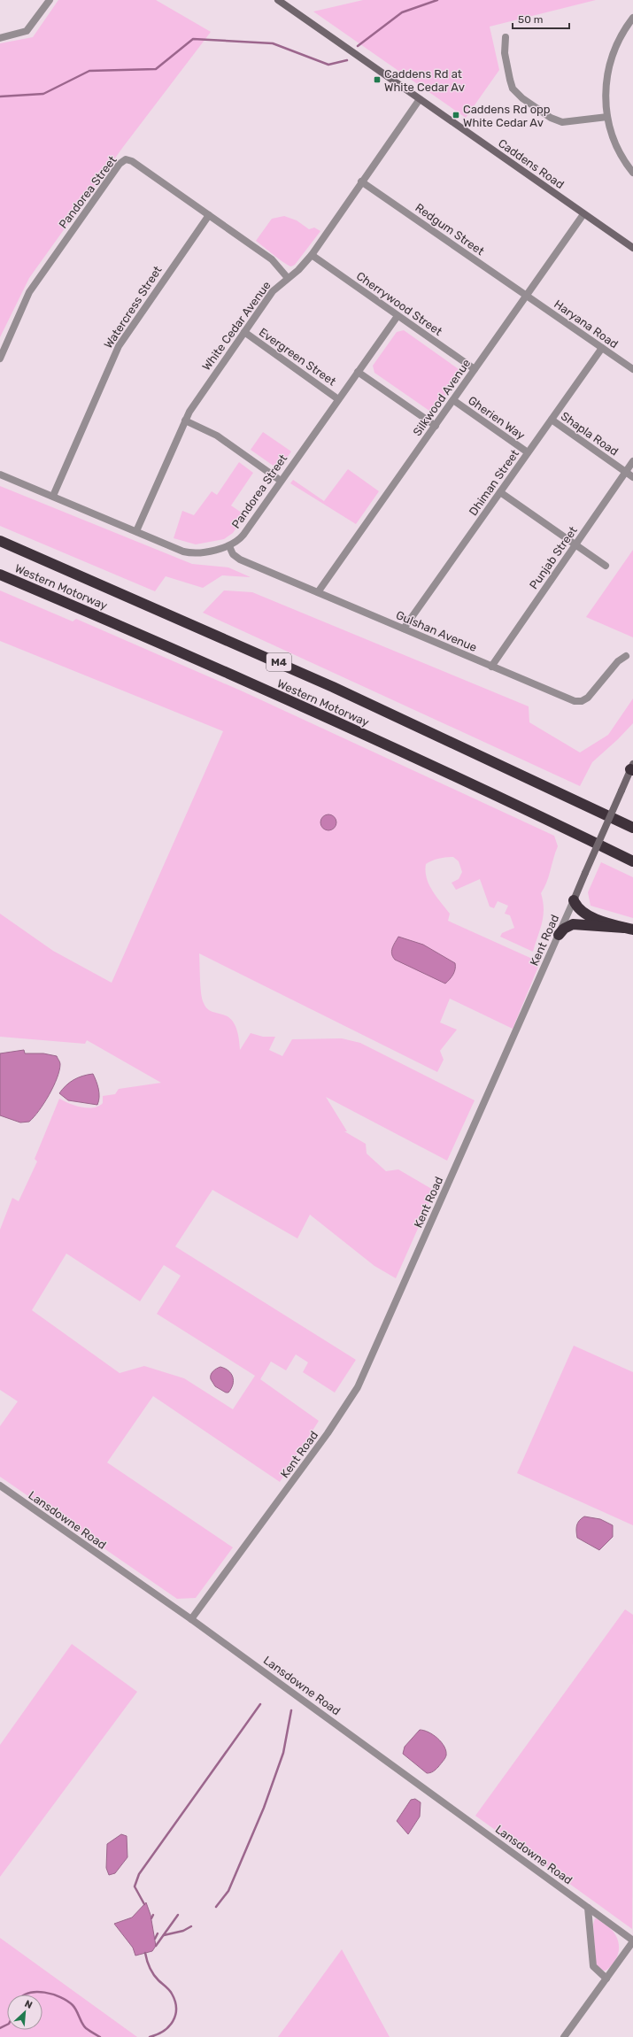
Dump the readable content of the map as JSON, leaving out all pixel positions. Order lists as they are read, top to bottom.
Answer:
{
  "streets": {
    "highway": ["Western Motorway", "M4"],
    "street": [
      "Caddens Road",
      "Pandorea Street",
      "Redgum Street",
      "Cherrywood Street",
      "Watercress Street",
      "Haryana Road",
      "White Cedar Avenue",
      "Evergreen Street",
      "Silkwood Avenue",
      "Gherien Way",
      "Shapla Road",
      "Dhiman Street",
      "Punjab Street",
      "Gulshan Avenue",
      "Kent Road",
      "Lansdowne Road"
    ]
  },
  "crossings": [
    ["Caddens Road", "White Cedar Avenue"],
    ["Caddens Road", "Silkwood Avenue"],
    ["Pandorea Street", "Cherrywood Street"],
    ["Pandorea Street", "Watercress Street"],
    ["Pandorea Street", "White Cedar Avenue"],
    ["Pandorea Street", "Evergreen Street"],
    ["Pandorea Street", "Gulshan Avenue"],
    ["Redgum Street", "Haryana Road"],
    ["Redgum Street", "White Cedar Avenue"],
    ["Redgum Street", "Silkwood Avenue"],
    ["Cherrywood Street", "White Cedar Avenue"],
    ["Cherrywood Street", "Silkwood Avenue"],
    ["Haryana Road", "Silkwood Avenue"],
    ["Haryana Road", "Dhiman Street"],
    ["White Cedar Avenue", "Evergreen Street"],
    ["Silkwood Avenue", "Gherien Way"],
    ["Silkwood Avenue", "Gulshan Avenue"],
    ["Gherien Way", "Dhiman Street"],
    ["Shapla Road", "Dhiman Street"],
    ["Shapla Road", "Punjab Street"],
    ["Dhiman Street", "Gulshan Avenue"],
    ["Punjab Street", "Gulshan Avenue"],
    ["Kent Road", "Lansdowne Road"]
  ],
  "places": {
    "transit": ["Caddens Rd at White Cedar Av", "Caddens Rd opp White Cedar Av"]
  },
  "scale_bar": "50 m",
  "north": "top right"
}
